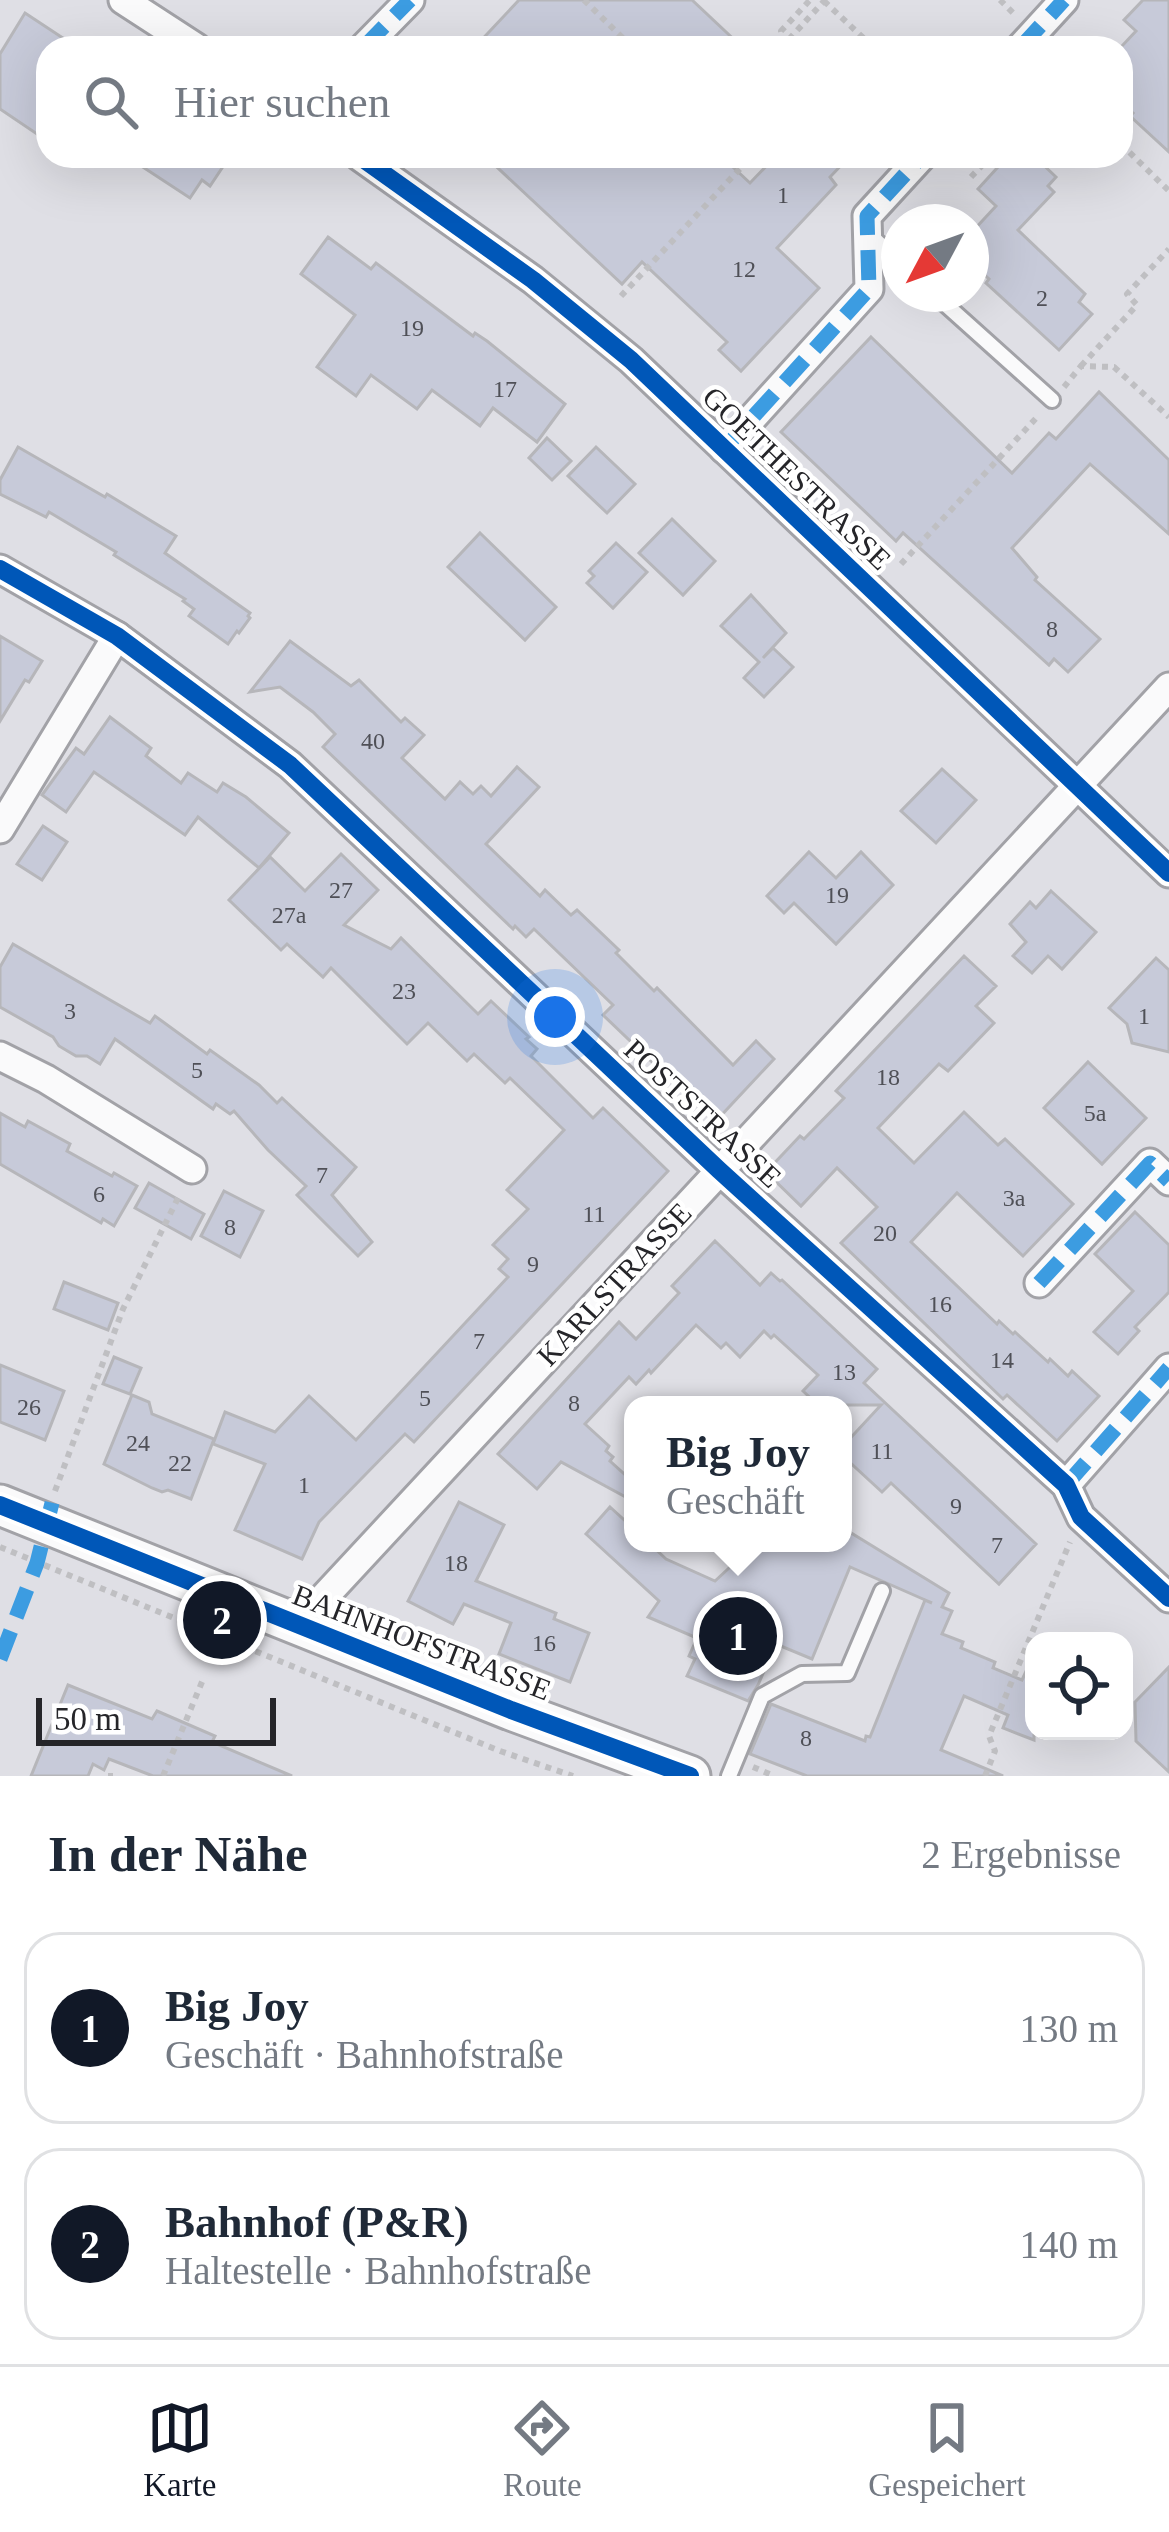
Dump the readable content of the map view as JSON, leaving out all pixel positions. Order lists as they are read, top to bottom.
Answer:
{
  "streets": {
    "main road": ["BAHNHOFSTRASSE"],
    "street": ["GOETHESTRASSE", "POSTSTRASSE", "KARLSTRASSE"]
  },
  "crossings": [
    ["GOETHESTRASSE", "KARLSTRASSE"],
    ["POSTSTRASSE", "KARLSTRASSE"],
    ["KARLSTRASSE", "BAHNHOFSTRASSE"]
  ],
  "house_numbers": [
    "1",
    "12",
    "2",
    "19",
    "17",
    "8",
    "40",
    "27",
    "19",
    "27a",
    "23",
    "3",
    "1",
    "5",
    "18",
    "5a",
    "7",
    "6",
    "3a",
    "11",
    "8",
    "20",
    "9",
    "16",
    "7",
    "14",
    "13",
    "5",
    "8",
    "26",
    "24",
    "11",
    "22",
    "1",
    "9",
    "7",
    "18",
    "16",
    "8"
  ],
  "scale_bar": "50 m",
  "north": "bottom left",
  "page": {
    "search": "Hier suchen",
    "popup": ["Big Joy", "Geschäft"],
    "pins": ["2", "1"],
    "scale": "50 m",
    "heading": ["In der Nähe", "2 Ergebnisse"],
    "list": [
      {
        "mark": "1",
        "name": "Big Joy",
        "note": "Geschäft · Bahnhofstraße",
        "value": "130 m"
      },
      {
        "mark": "2",
        "name": "Bahnhof (P&R)",
        "note": "Haltestelle · Bahnhofstraße",
        "value": "140 m"
      }
    ],
    "nav": ["Karte", "Route", "Gespeichert"]
  }
}
